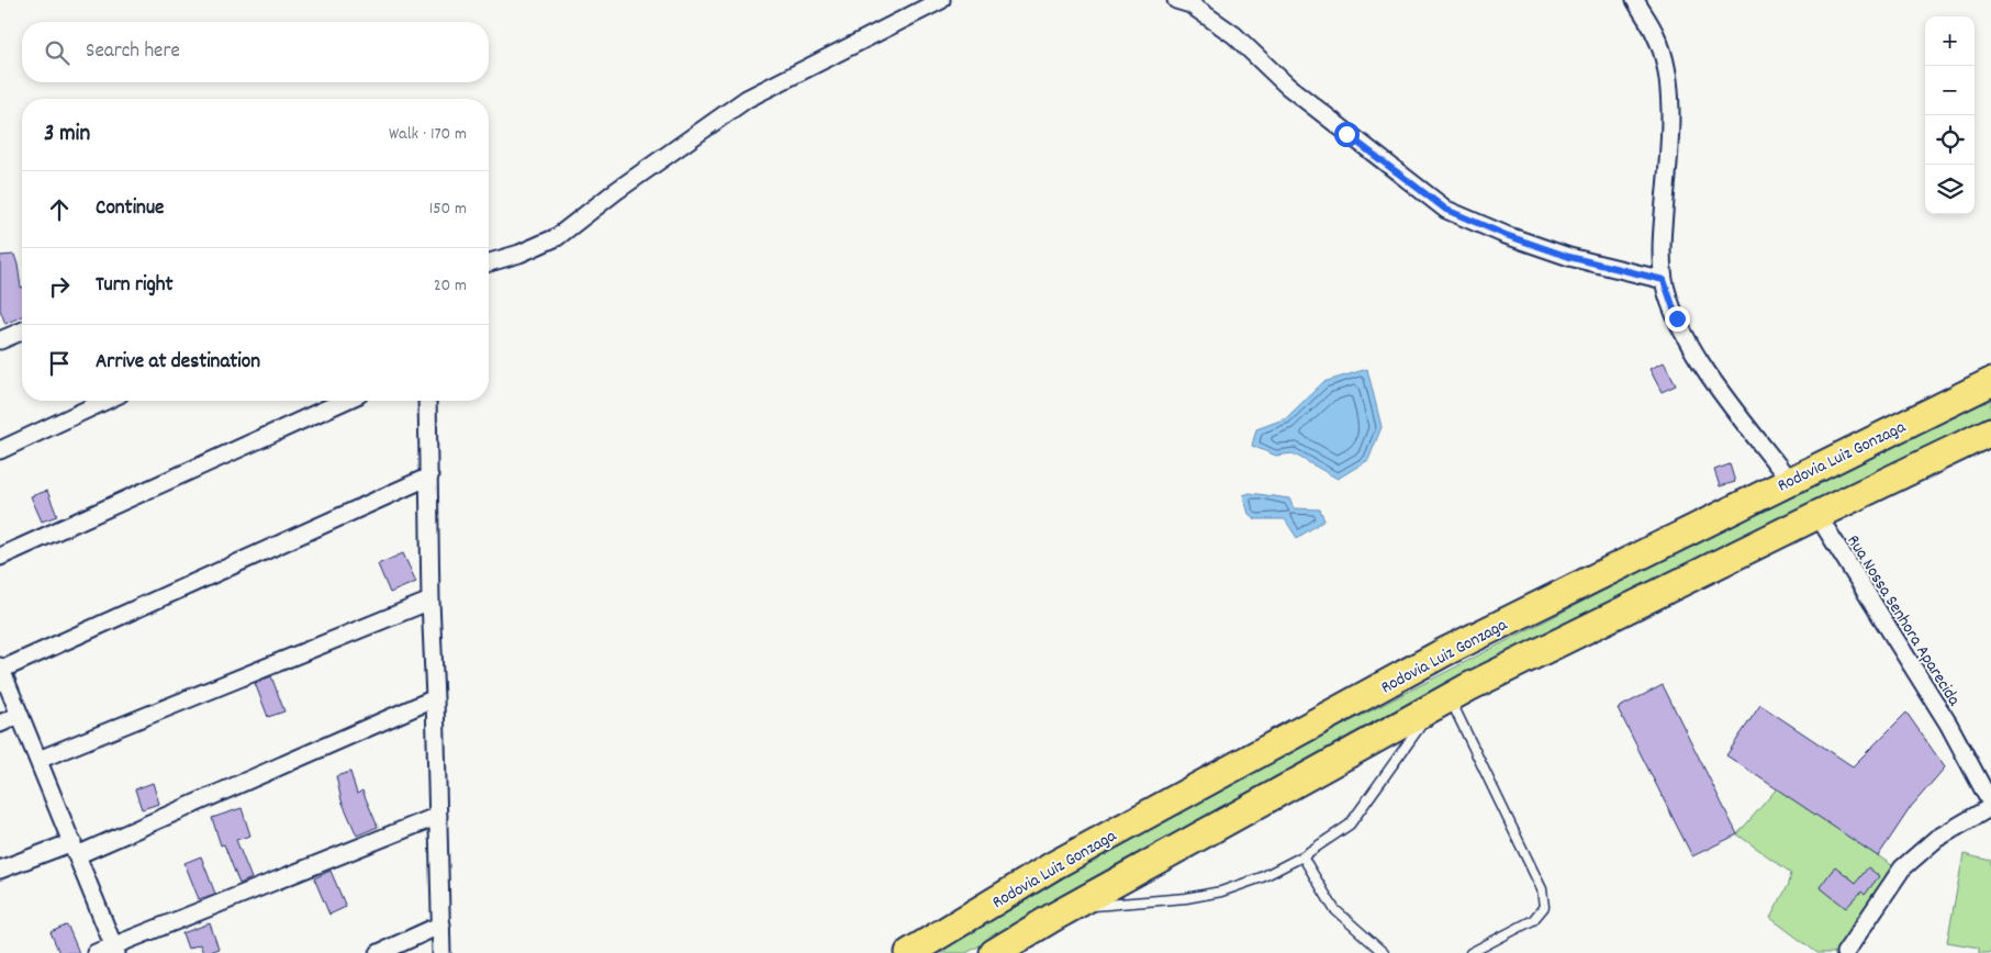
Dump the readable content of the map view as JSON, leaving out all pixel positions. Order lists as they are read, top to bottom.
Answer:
{
  "streets": {
    "highway": ["Rodovia Luiz Gonzaga"],
    "street": ["Rua Nossa Senhora Aparecida"]
  },
  "page": {
    "map_buttons": ["+", "−"],
    "search": "Search here",
    "heading": ["3 min", "Walk · 170 m"],
    "list": [
      ["Continue", "150 m"],
      ["Turn right", "20 m"],
      "Arrive at destination"
    ]
  }
}
